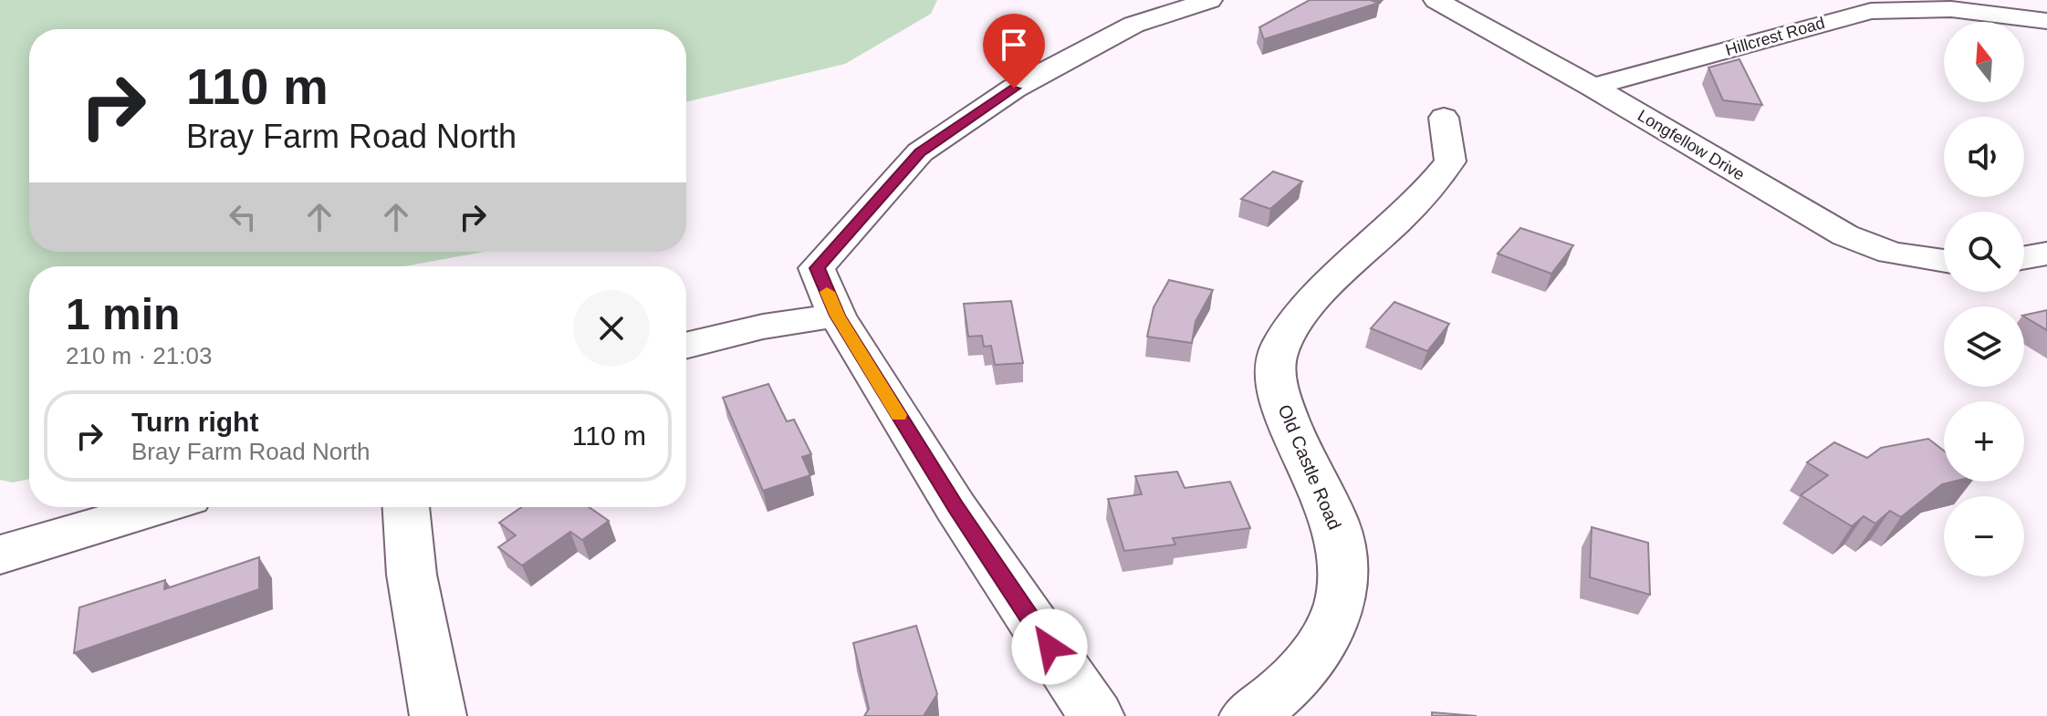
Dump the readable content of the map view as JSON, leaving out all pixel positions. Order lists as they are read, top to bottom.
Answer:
{
  "streets": {
    "street": ["Hillcrest Road", "Longfellow Drive", "Old Castle Road"]
  },
  "crossings": [
    ["Hillcrest Road", "Longfellow Drive"]
  ],
  "north": "top",
  "page": {
    "map_buttons": ["+", "−"],
    "turn": ["110 m", "Bray Farm Road North"],
    "heading": ["1 min", "210 m · 21:03"],
    "list": [
      {
        "name": "Turn right",
        "note": "Bray Farm Road North",
        "value": "110 m"
      }
    ]
  }
}
